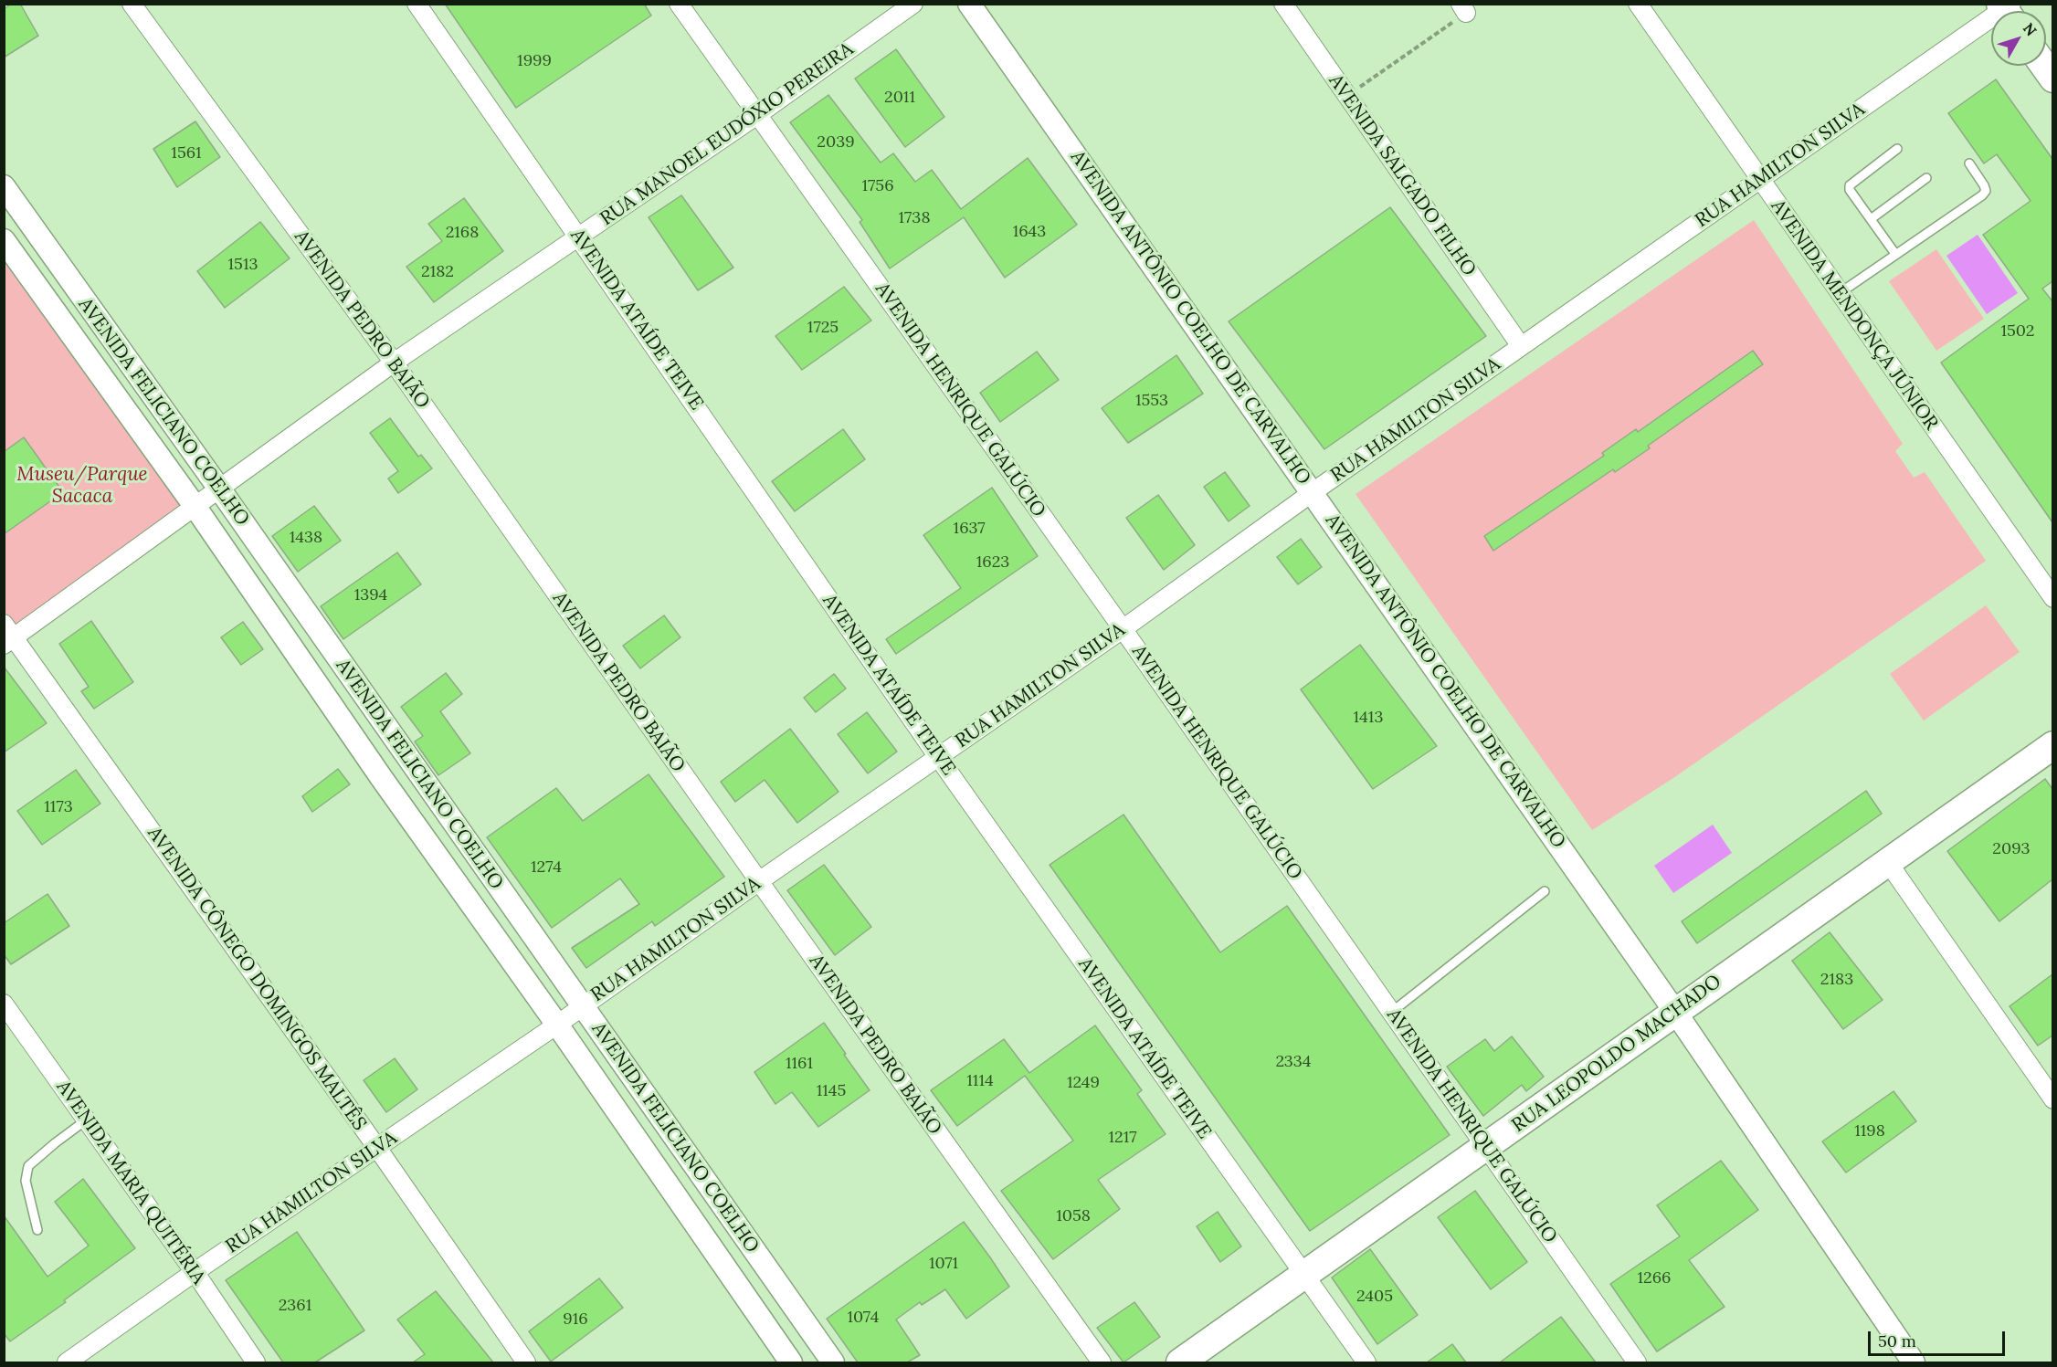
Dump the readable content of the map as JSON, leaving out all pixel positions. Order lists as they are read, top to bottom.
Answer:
{
  "streets": {
    "main road": ["RUA LEOPOLDO MACHADO"],
    "street": [
      "RUA MANOEL EUDÓXIO PEREIRA",
      "RUA HAMILTON SILVA",
      "AVENIDA SALGADO FILHO",
      "AVENIDA MENDONÇA JÚNIOR",
      "AVENIDA ANTÔNIO COELHO DE CARVALHO",
      "AVENIDA PEDRO BAIÃO",
      "AVENIDA ATAÍDE TEIVE",
      "AVENIDA HENRIQUE GALÚCIO",
      "AVENIDA FELICIANO COELHO",
      "AVENIDA CÔNEGO DOMINGOS MALTÊS",
      "AVENIDA MARIA QUITÉRIA"
    ]
  },
  "crossings": [
    ["RUA MANOEL EUDÓXIO PEREIRA", "AVENIDA PEDRO BAIÃO"],
    ["RUA MANOEL EUDÓXIO PEREIRA", "AVENIDA ATAÍDE TEIVE"],
    ["RUA MANOEL EUDÓXIO PEREIRA", "AVENIDA HENRIQUE GALÚCIO"],
    ["RUA MANOEL EUDÓXIO PEREIRA", "AVENIDA FELICIANO COELHO"],
    ["RUA MANOEL EUDÓXIO PEREIRA", "AVENIDA CÔNEGO DOMINGOS MALTÊS"],
    ["RUA HAMILTON SILVA", "AVENIDA SALGADO FILHO"],
    ["RUA HAMILTON SILVA", "AVENIDA MENDONÇA JÚNIOR"],
    ["RUA HAMILTON SILVA", "AVENIDA ANTÔNIO COELHO DE CARVALHO"],
    ["RUA HAMILTON SILVA", "AVENIDA PEDRO BAIÃO"],
    ["RUA HAMILTON SILVA", "AVENIDA ATAÍDE TEIVE"],
    ["RUA HAMILTON SILVA", "AVENIDA HENRIQUE GALÚCIO"],
    ["RUA HAMILTON SILVA", "AVENIDA FELICIANO COELHO"],
    ["RUA HAMILTON SILVA", "AVENIDA CÔNEGO DOMINGOS MALTÊS"],
    ["RUA HAMILTON SILVA", "AVENIDA MARIA QUITÉRIA"],
    ["AVENIDA ANTÔNIO COELHO DE CARVALHO", "RUA LEOPOLDO MACHADO"],
    ["AVENIDA ATAÍDE TEIVE", "RUA LEOPOLDO MACHADO"],
    ["AVENIDA HENRIQUE GALÚCIO", "RUA LEOPOLDO MACHADO"]
  ],
  "parks": ["Museu/Parque Sacaca"],
  "house_numbers": [
    "1999",
    "2011",
    "2039",
    "1561",
    "1756",
    "1738",
    "1643",
    "2168",
    "1513",
    "2182",
    "1725",
    "1502",
    "1553",
    "1637",
    "1438",
    "1623",
    "1394",
    "1413",
    "1173",
    "2093",
    "1274",
    "2183",
    "2334",
    "1161",
    "1114",
    "1249",
    "1145",
    "1198",
    "1217",
    "1058",
    "1071",
    "1266",
    "2405",
    "2361",
    "1074",
    "916"
  ],
  "scale_bar": "50 m",
  "north": "top right"
}
